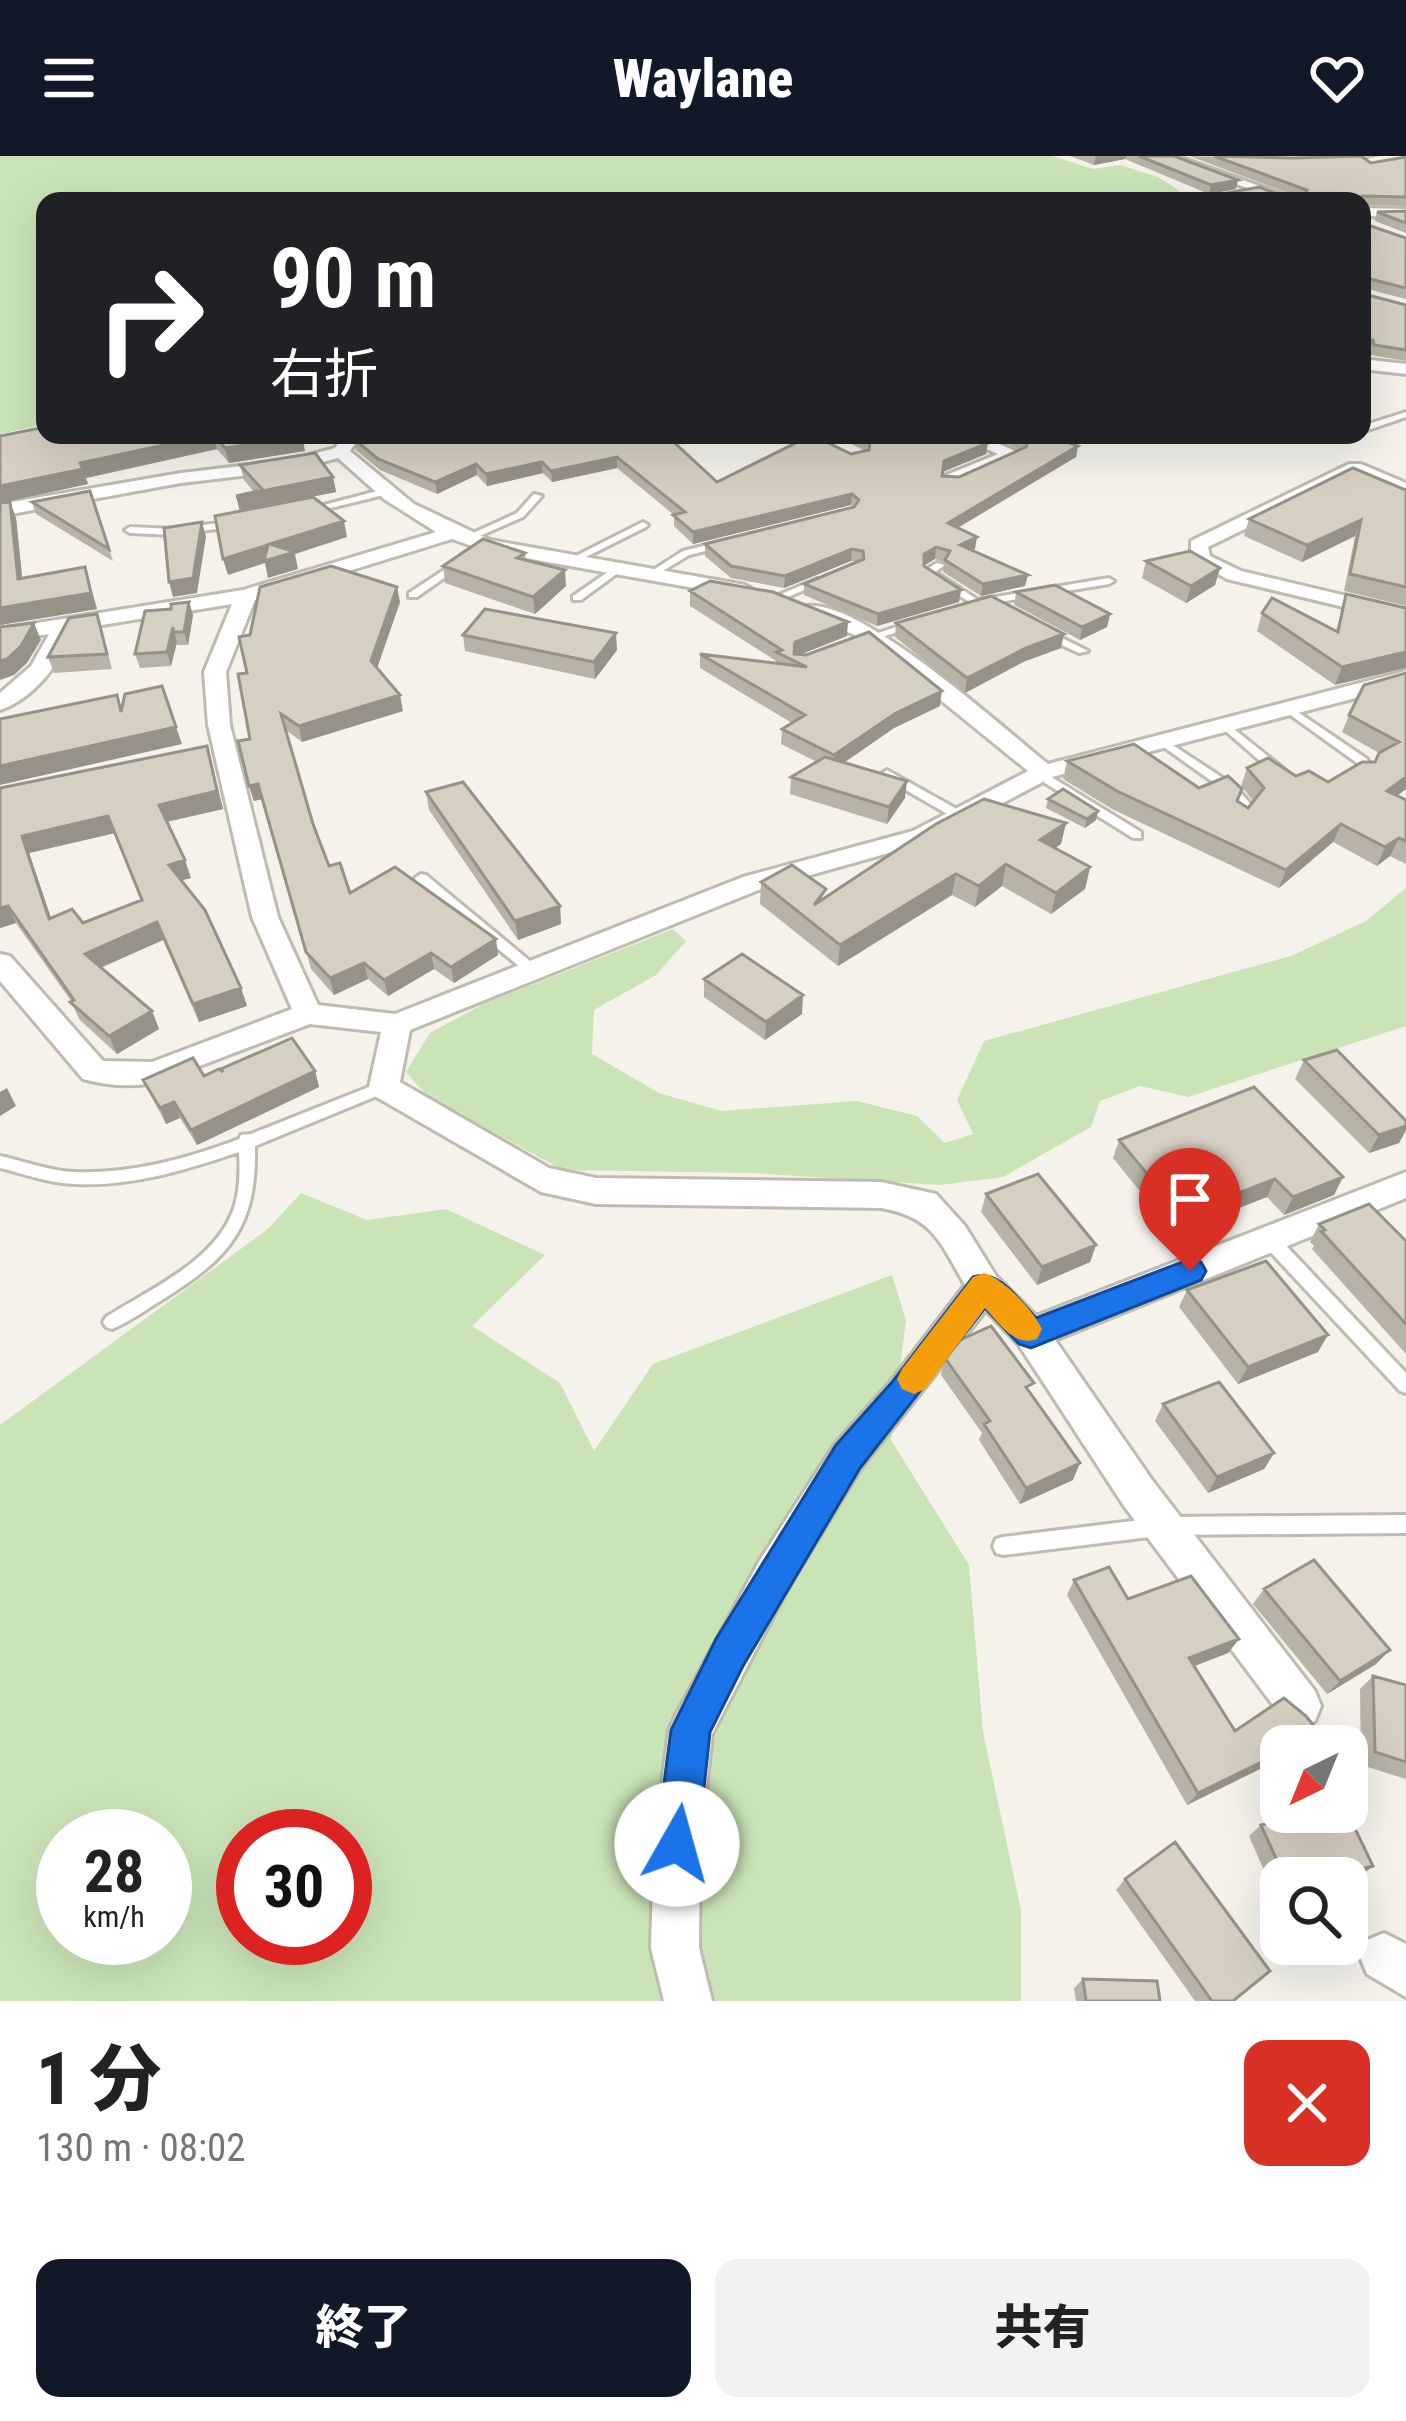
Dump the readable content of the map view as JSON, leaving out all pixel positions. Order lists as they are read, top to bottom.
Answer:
{
  "north": "bottom left",
  "page": {
    "header": "Waylane",
    "turn": ["90 m", "右折"],
    "speed": "28 km/h",
    "limit": "30",
    "heading": ["1 分", "130 m · 08:02"],
    "buttons": ["終了", "共有"]
  }
}
